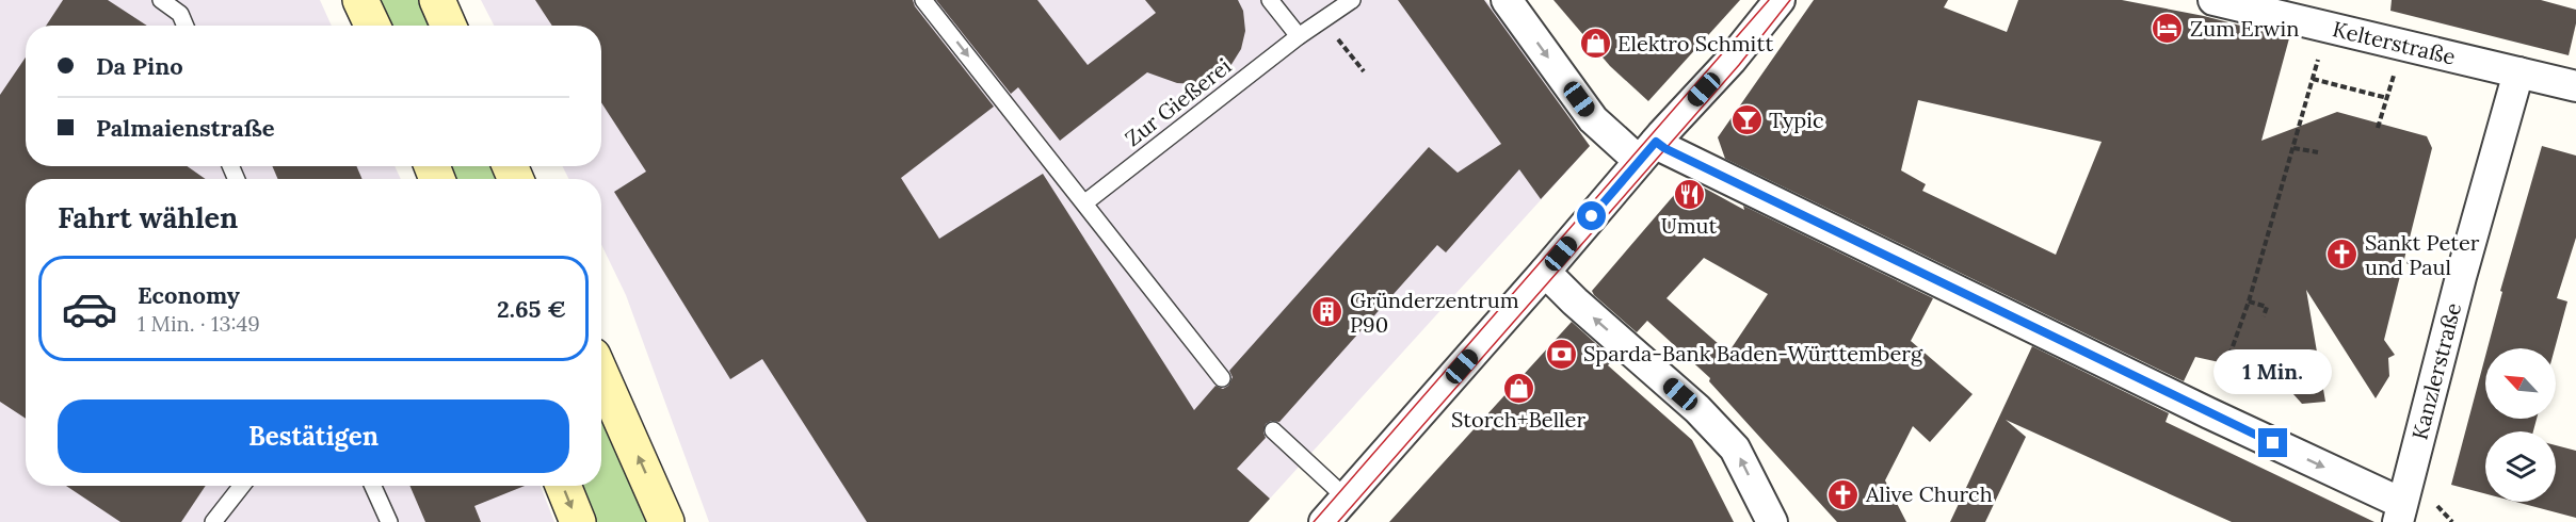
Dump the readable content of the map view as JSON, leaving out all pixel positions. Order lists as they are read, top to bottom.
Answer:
{
  "streets": {
    "street": ["Kelterstraße", "Kanzlerstraße"],
    "lane": ["Zur Gießerei"]
  },
  "crossings": [
    ["Kelterstraße", "Kanzlerstraße"]
  ],
  "places": {
    "hotel": ["Zum Erwin"],
    "shop": ["Elektro Schmitt", "Storch+Beller"],
    "bar": ["Typic"],
    "restaurant": ["Umut"],
    "church": ["Sankt Peter und Paul", "Alive Church"],
    "building": ["Gründerzentrum P90"],
    "bank": ["Sparda-Bank Baden-Württemberg"]
  },
  "north": "top left",
  "page": {
    "banner": ["Da Pino", "Palmaienstraße"],
    "heading": "Fahrt wählen",
    "list": [
      {
        "name": "Economy",
        "note": "1 Min. · 13:49",
        "value": "2.65 €"
      }
    ],
    "bubble": "1 Min.",
    "buttons": "Bestätigen"
  }
}
